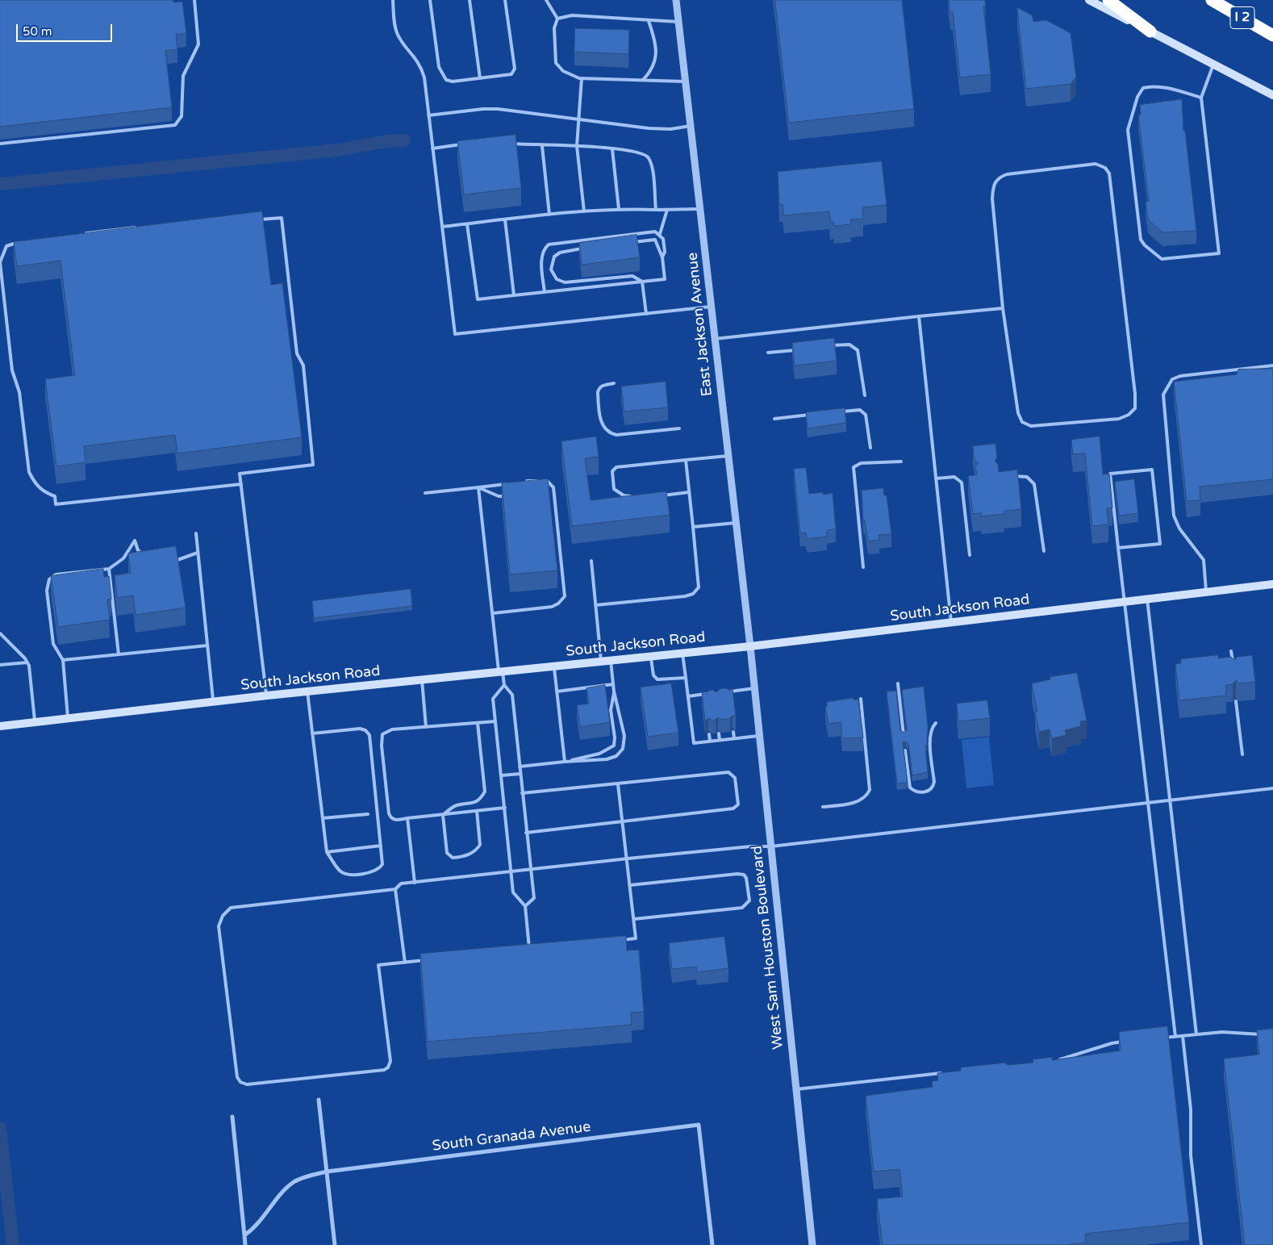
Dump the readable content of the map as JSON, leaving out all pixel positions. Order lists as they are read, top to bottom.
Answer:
{
  "streets": {
    "highway": ["I 2"],
    "main road": ["South Jackson Road"],
    "street": ["East Jackson Avenue", "West Sam Houston Boulevard", "South Granada Avenue"]
  },
  "crossings": [
    ["East Jackson Avenue", "South Jackson Road"],
    ["East Jackson Avenue", "West Sam Houston Boulevard"],
    ["South Jackson Road", "West Sam Houston Boulevard"]
  ],
  "scale_bar": "50 m"
}
